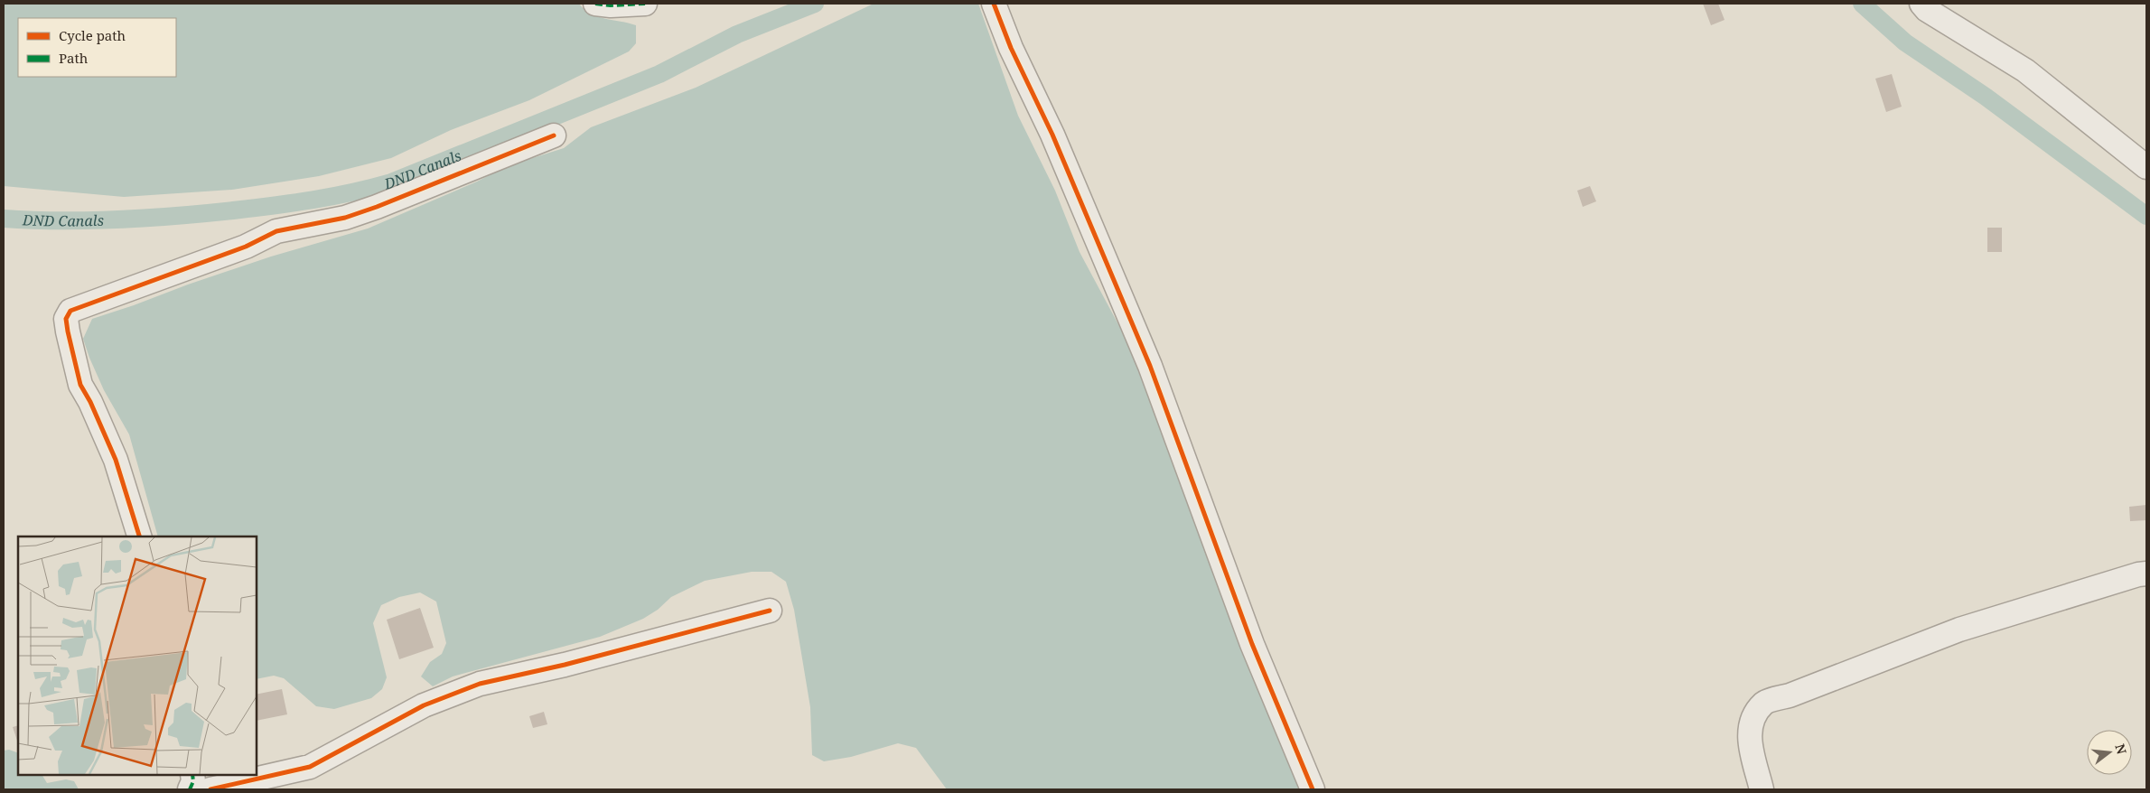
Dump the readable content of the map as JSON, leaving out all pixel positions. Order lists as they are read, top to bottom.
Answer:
{
  "water": ["DND Canals"],
  "legend": ["Cycle path", "Path"],
  "north": "right"
}
